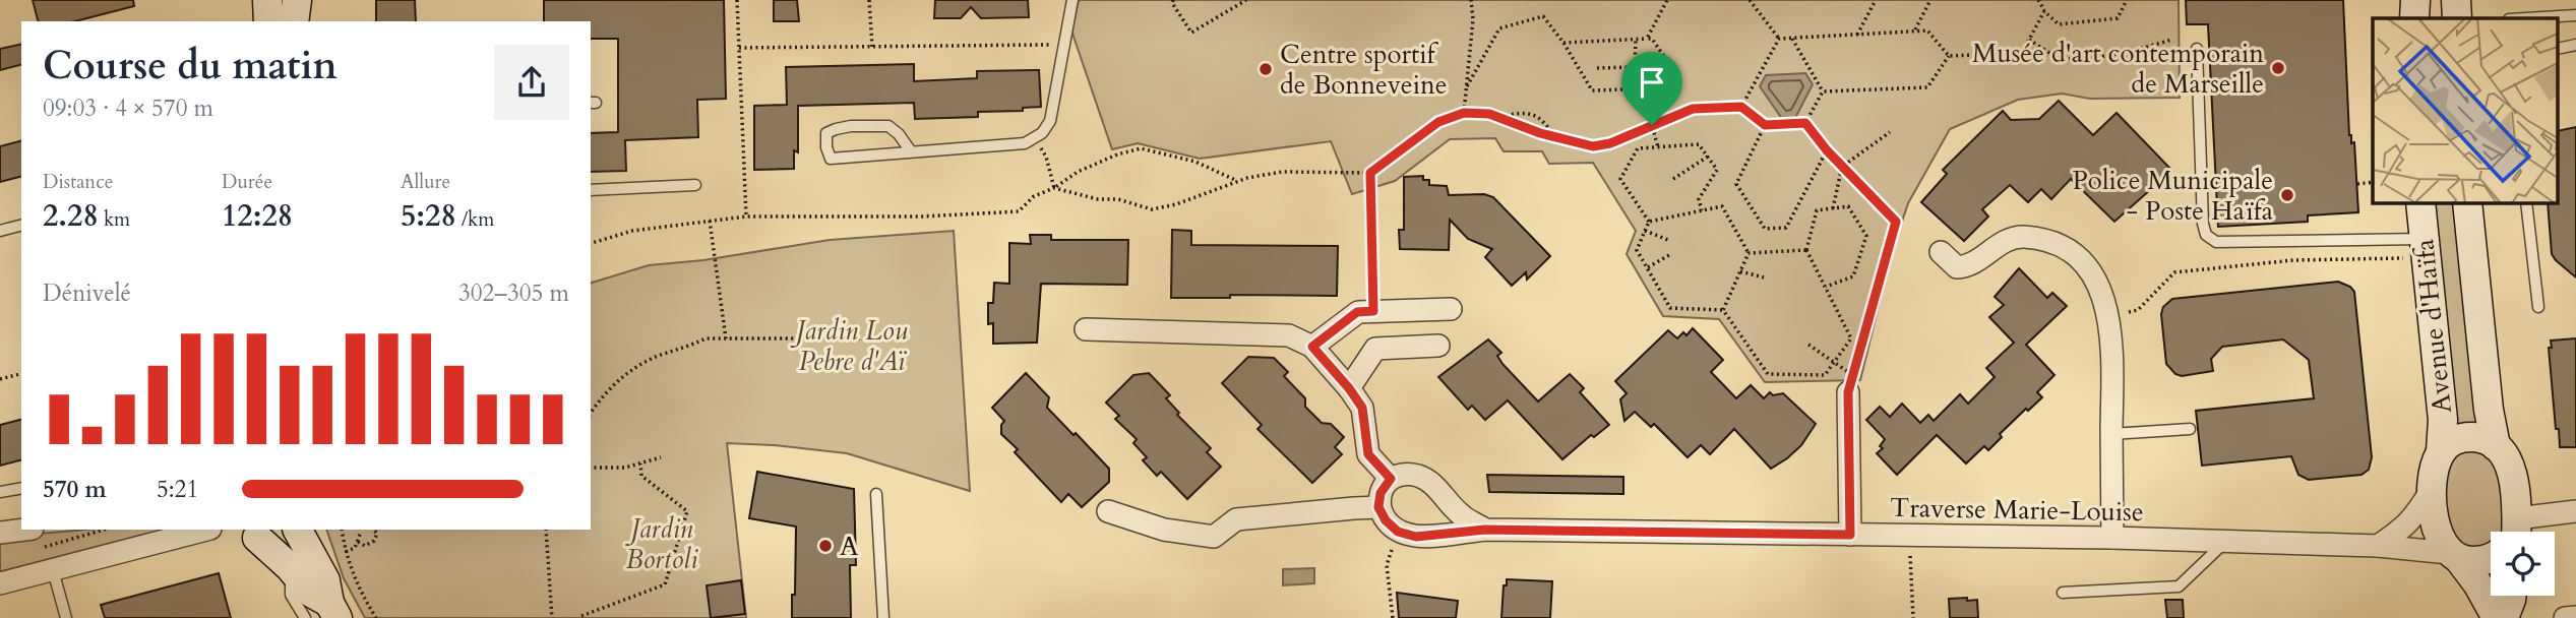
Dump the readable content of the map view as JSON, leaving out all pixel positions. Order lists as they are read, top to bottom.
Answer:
{
  "streets": {
    "street": ["Avenue d'Haïfa", "Traverse Marie-Louise"]
  },
  "parks": ["Jardin Lou Pebre d'Aï", "Jardin Bortoli"],
  "places": [
    "Musée d'art contemporain de Marseille",
    "Centre sportif de Bonneveine",
    "Police Municipale - Poste Haïfa",
    "A"
  ],
  "page": {
    "heading": ["Course du matin", "09:03 · 4 × 570 m"],
    "stats": [
      ["Distance", "2.28 km"],
      ["Durée", "12:28"],
      ["Allure", "5:28 /km"]
    ],
    "chart": ["Dénivelé", "302–305 m"],
    "list": [
      {
        "name": "570 m",
        "note": "5:21"
      }
    ]
  }
}
